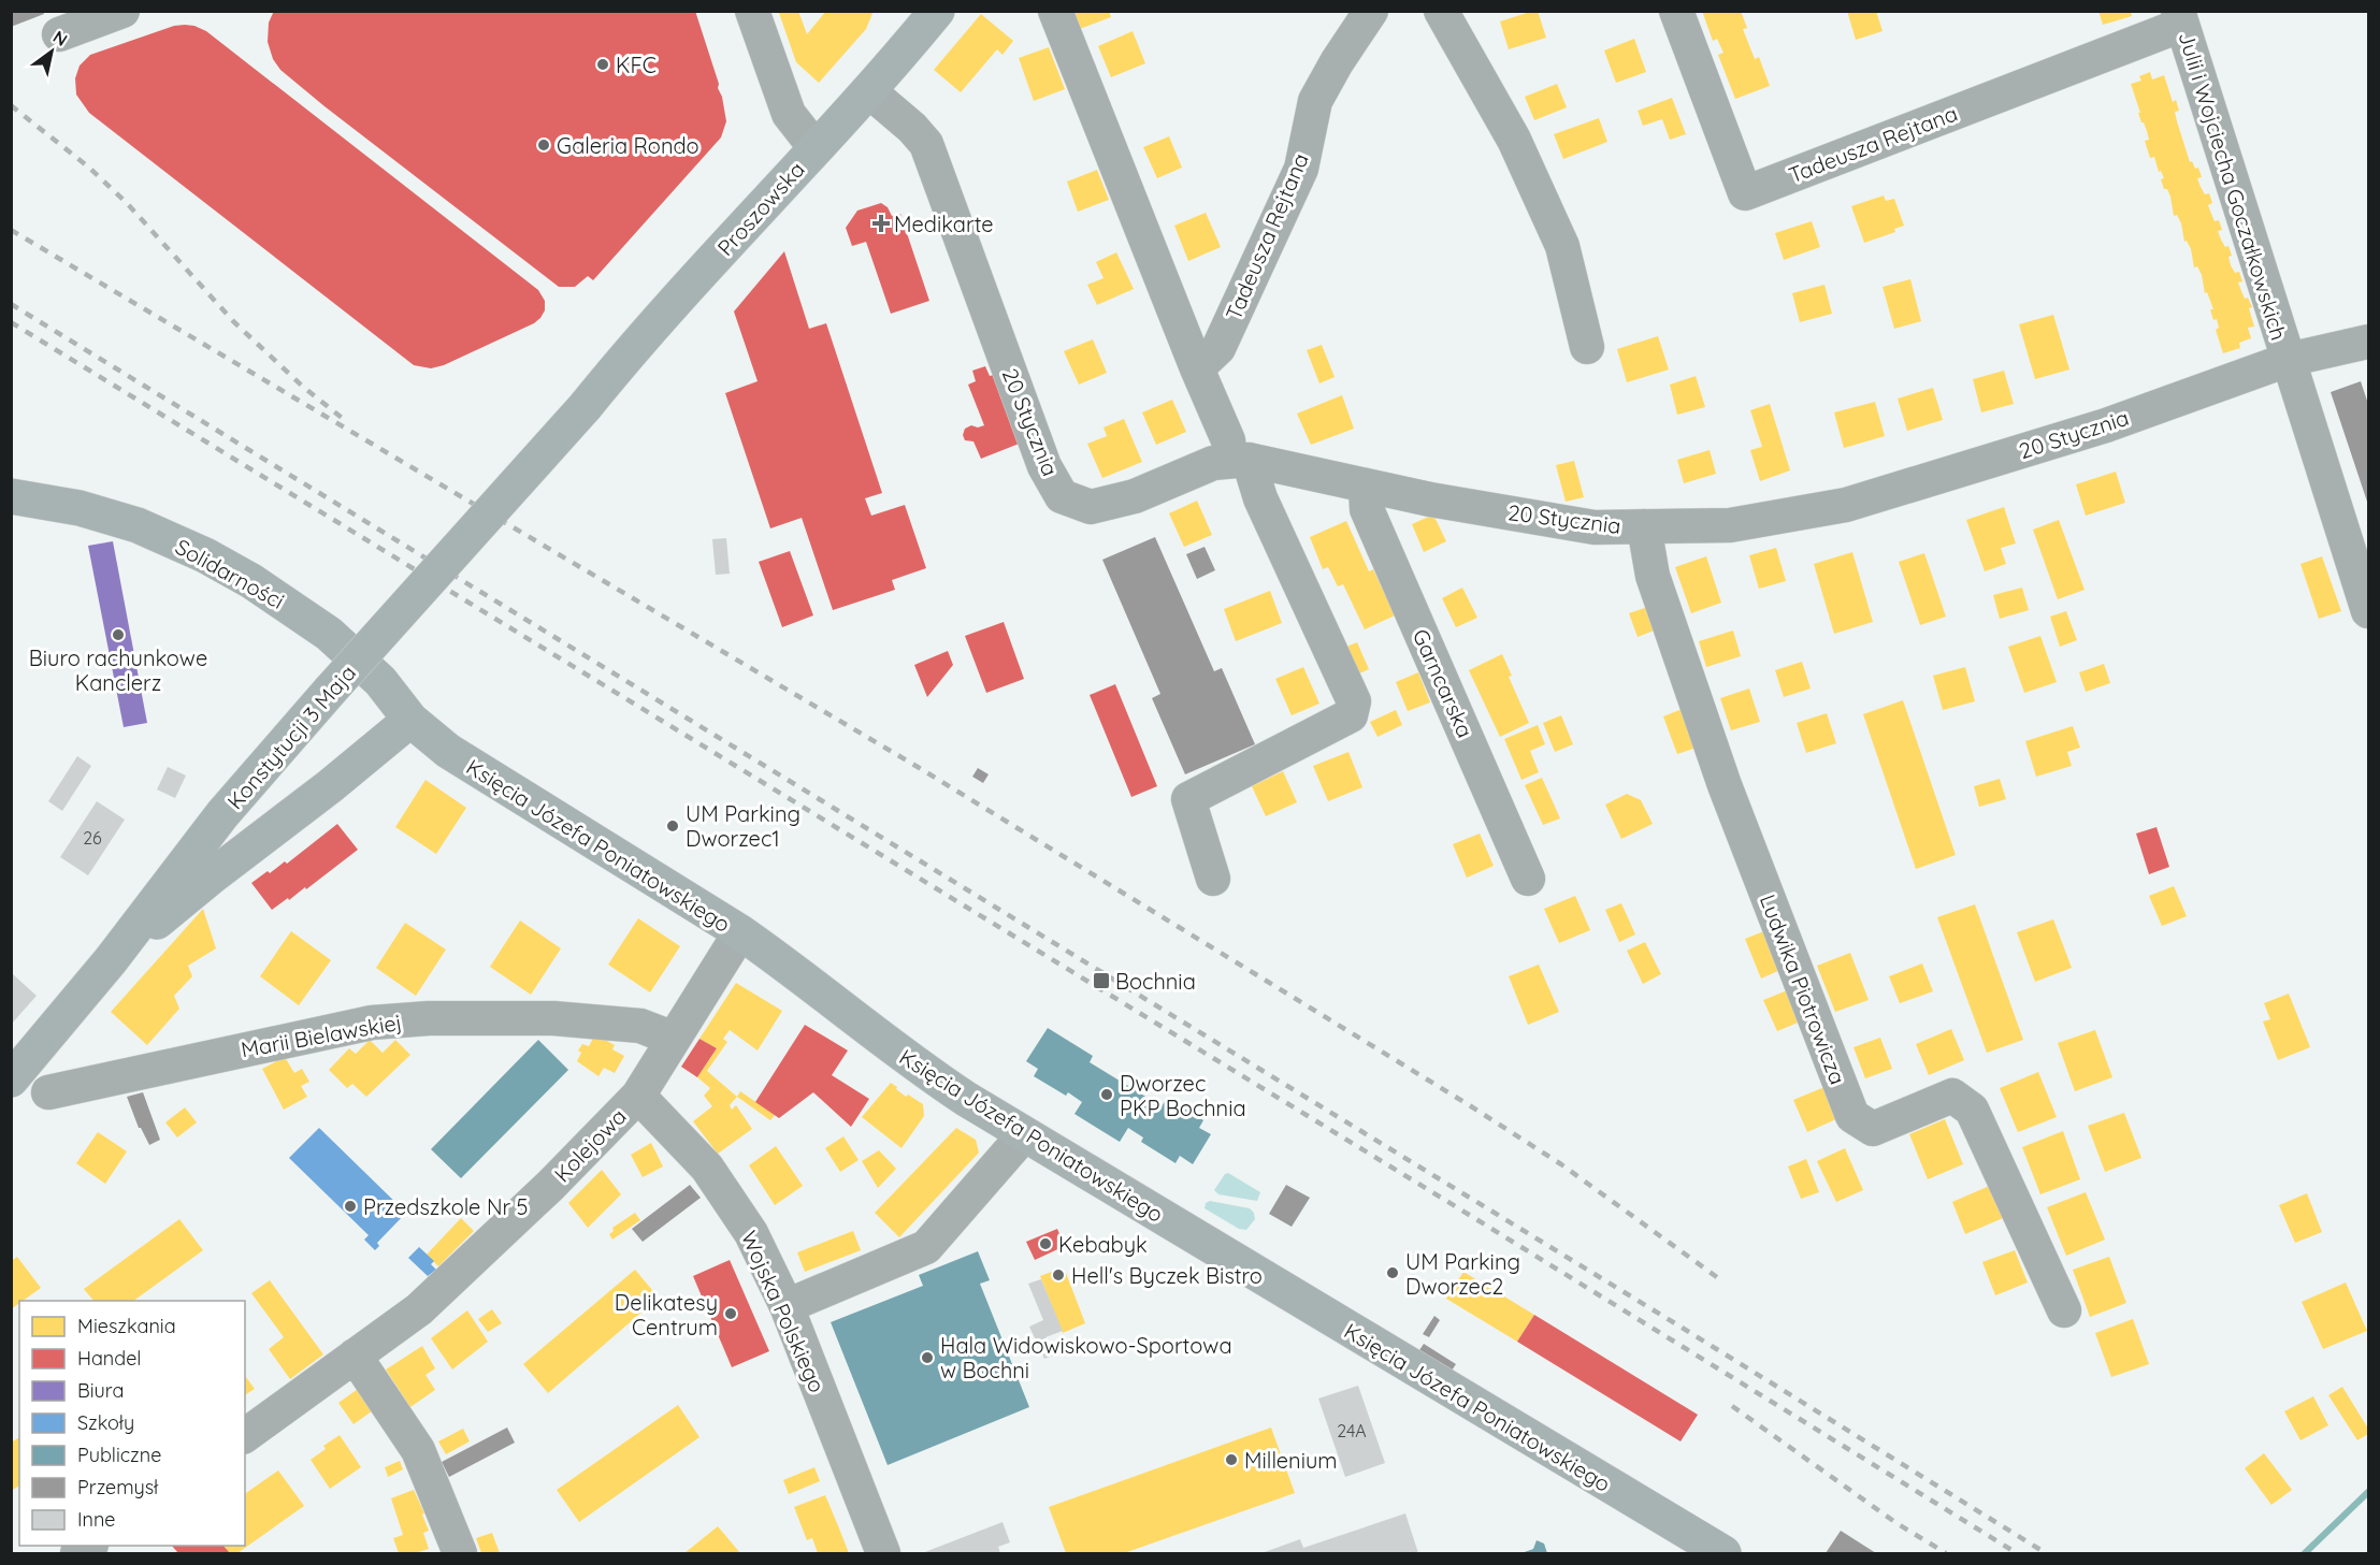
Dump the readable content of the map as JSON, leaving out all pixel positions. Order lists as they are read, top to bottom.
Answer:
{
  "streets": {
    "main road": [
      "Proszowska",
      "Solidarności",
      "Konstytucji 3 Maja",
      "Księcia Józefa Poniatowskiego"
    ],
    "street": [
      "Tadeusza Rejtana",
      "Julii i Wojciecha Goczałkowskich",
      "20 Stycznia",
      "Garncarska",
      "Ludwika Piotrowicza",
      "Marii Bielawskiej",
      "Kolejowa",
      "Wojska Polskiego"
    ]
  },
  "crossings": [
    ["Tadeusza Rejtana", "Julii i Wojciecha Goczałkowskich"],
    ["Julii i Wojciecha Goczałkowskich", "20 Stycznia"],
    ["Proszowska", "20 Stycznia"],
    ["Proszowska", "Konstytucji 3 Maja"],
    ["20 Stycznia", "Garncarska"],
    ["20 Stycznia", "Ludwika Piotrowicza"],
    ["Solidarności", "Księcia Józefa Poniatowskiego"],
    ["Księcia Józefa Poniatowskiego", "Kolejowa"],
    ["Marii Bielawskiej", "Kolejowa"],
    ["Kolejowa", "Wojska Polskiego"]
  ],
  "places": {
    "other": [
      "KFC",
      "Galeria Rondo",
      "Biuro rachunkowe Kanclerz",
      "UM Parking Dworzec1",
      "Dworzec PKP Bochnia",
      "Przedszkole Nr 5",
      "Kebabyk",
      "UM Parking Dworzec2",
      "Hell's Byczek Bistro",
      "Delikatesy Centrum",
      "Hala Widowiskowo-Sportowa w Bochni",
      "Millenium"
    ],
    "health": ["Medikarte"],
    "transit": ["Bochnia"]
  },
  "house_numbers": ["26", "24A"],
  "legend": [
    "Mieszkania",
    "Handel",
    "Biura",
    "Szkoły",
    "Publiczne",
    "Przemysł",
    "Inne"
  ],
  "north": "top right"
}
